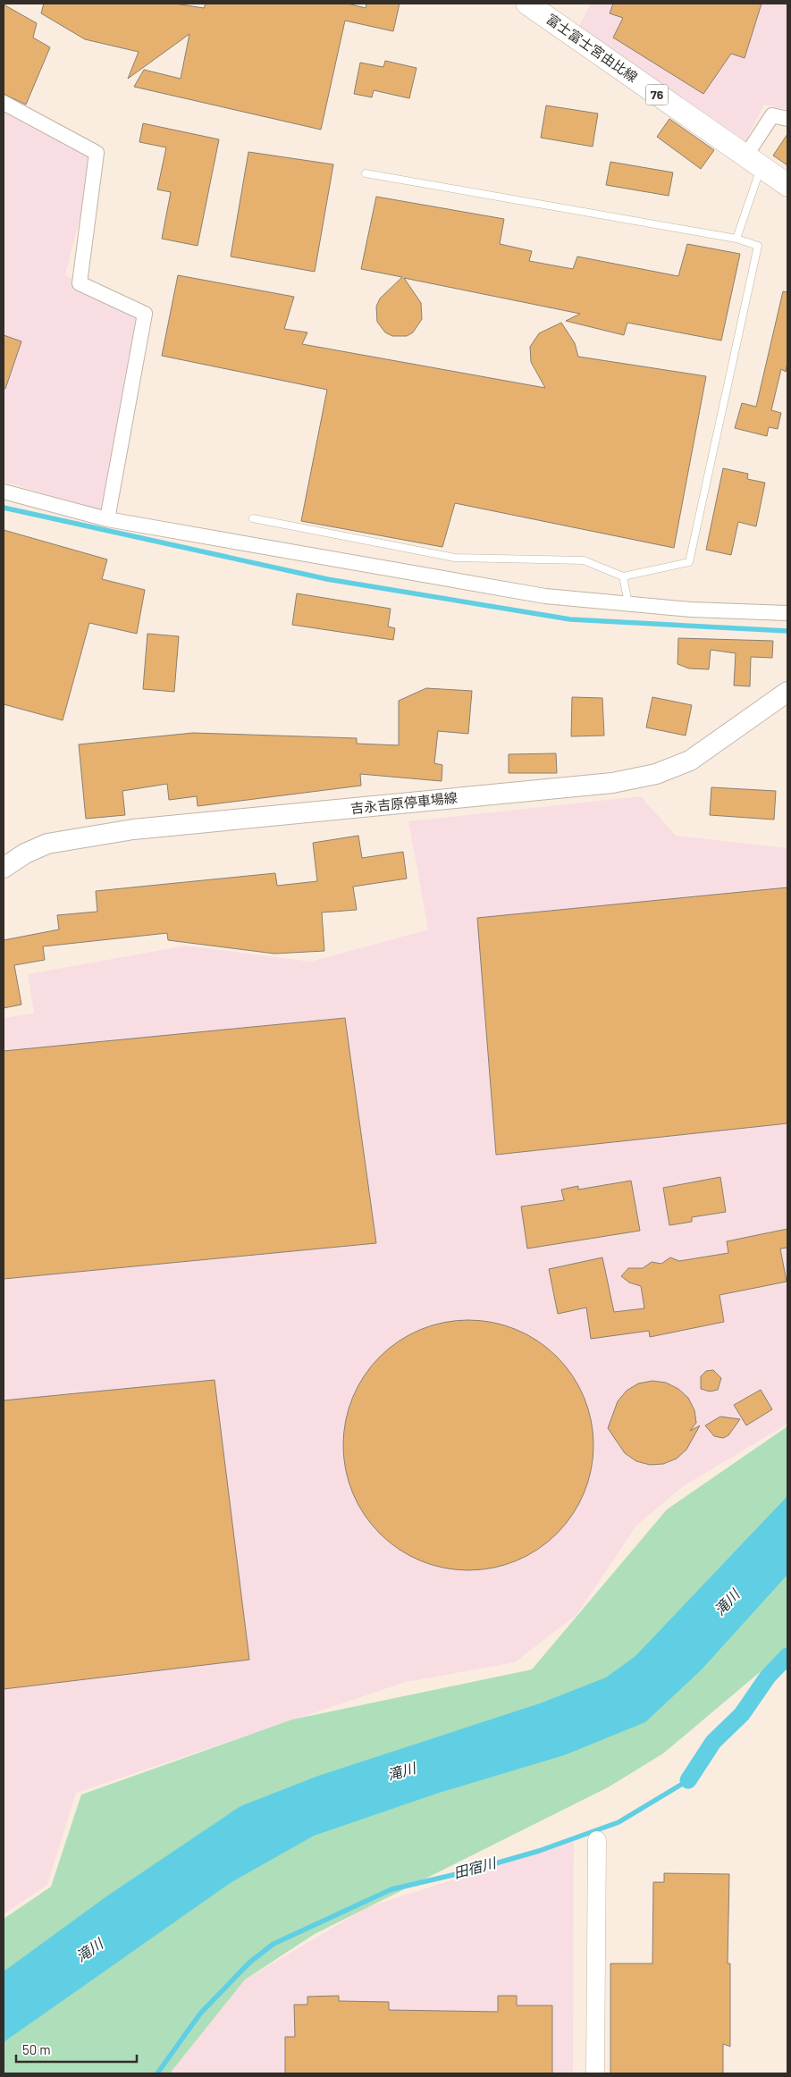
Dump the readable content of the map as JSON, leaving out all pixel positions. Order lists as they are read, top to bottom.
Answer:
{
  "streets": {
    "main road": ["富士富士宮由比線", "76", "吉永吉原停車場線"]
  },
  "water": ["滝川", "田宿川"],
  "scale_bar": "50 m"
}
